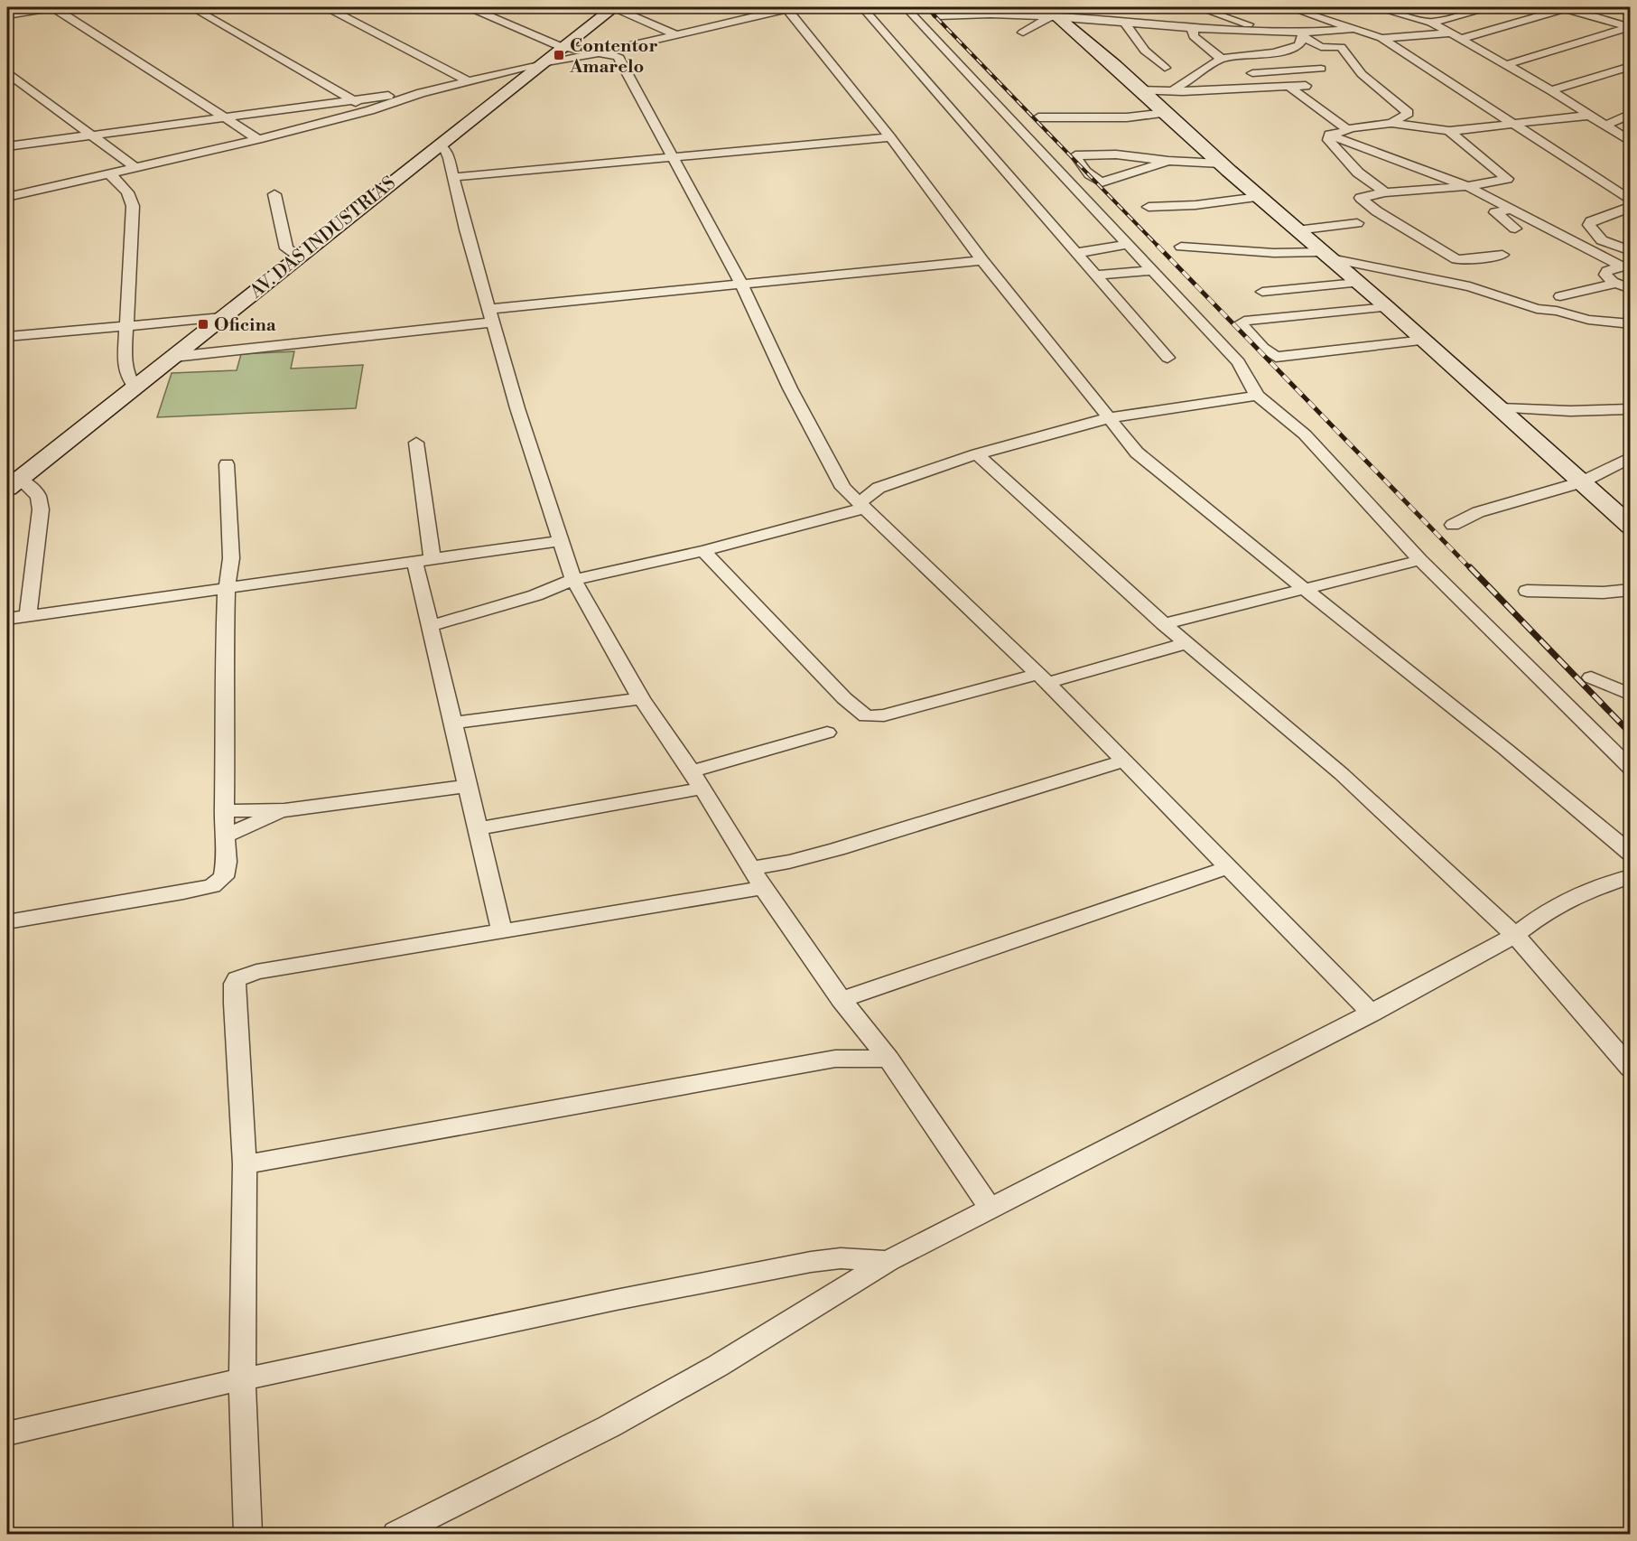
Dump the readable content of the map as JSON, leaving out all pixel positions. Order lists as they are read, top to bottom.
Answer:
{
  "streets": {
    "street": ["AV. DAS INDUSTRIAS"]
  },
  "places": {
    "transit": ["Contentor Amarelo", "Oficina"]
  }
}
